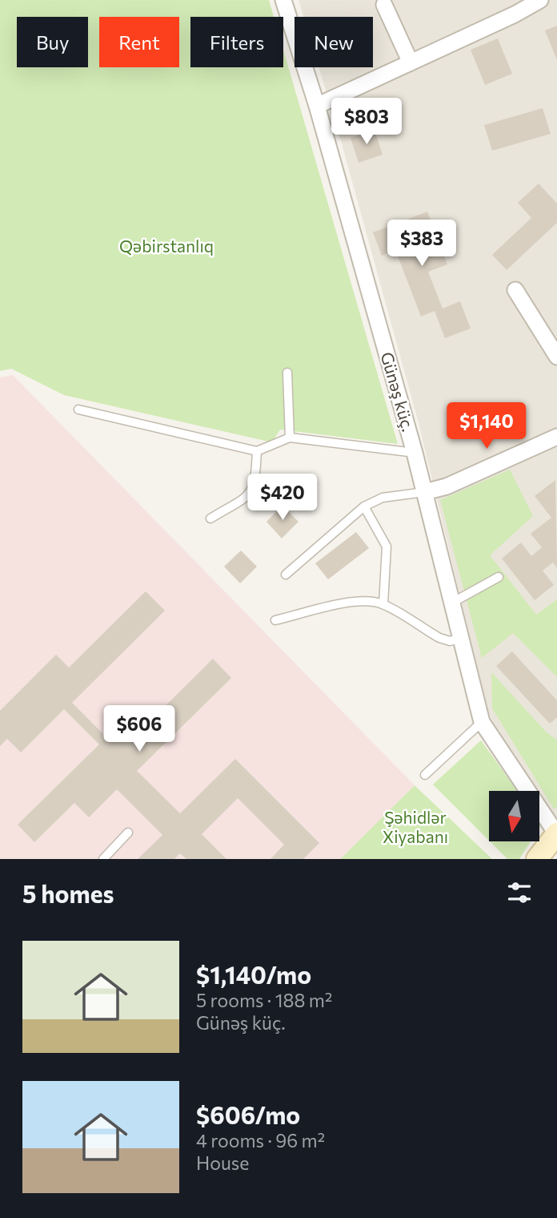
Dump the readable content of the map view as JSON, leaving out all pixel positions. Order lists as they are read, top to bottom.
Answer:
{
  "streets": {
    "street": ["Günəş küç."]
  },
  "parks": ["Qəbirstanlıq", "Şəhidlər Xiyabanı"],
  "north": "bottom",
  "page": {
    "chip": [
      "Buy",
      "Rent",
      "Filters",
      "New"
    ],
    "price": [
      "$803",
      "$383",
      "$1,140",
      "$420",
      "$606"
    ],
    "heading": "5 homes",
    "list": [
      {
        "name": "$1,140/mo",
        "note": "5 rooms · 188 m² · Günəş küç."
      },
      {
        "name": "$606/mo",
        "note": "4 rooms · 96 m² · House"
      }
    ]
  }
}
